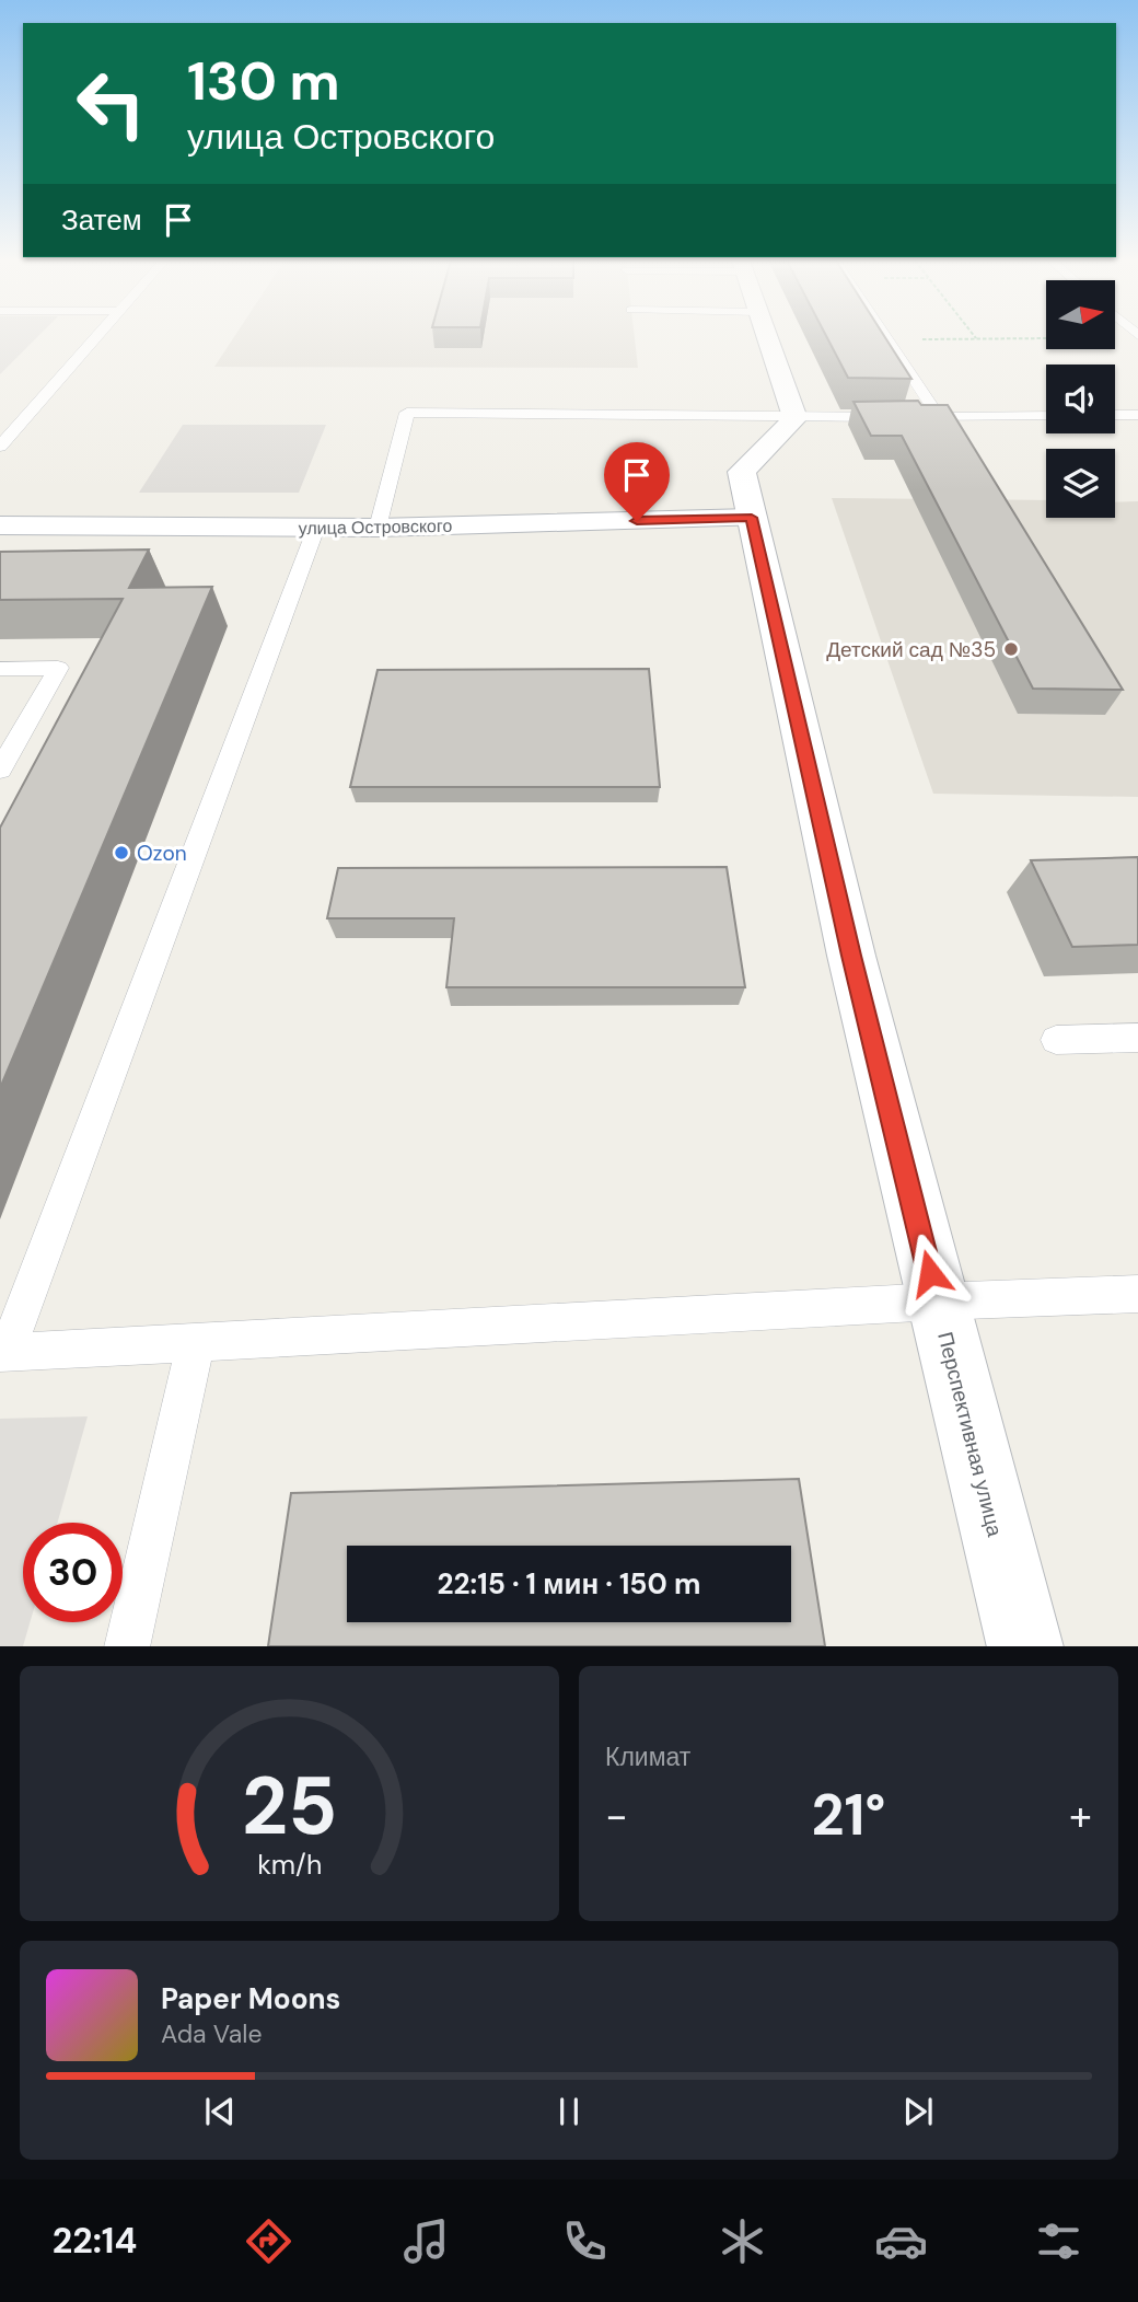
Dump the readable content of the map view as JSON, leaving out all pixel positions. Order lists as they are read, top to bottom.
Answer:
{
  "streets": {
    "street": ["улица Островского", "Перспективная улица"]
  },
  "crossings": [
    ["улица Островского", "Перспективная улица"]
  ],
  "places": ["Детский сад №35", "Ozon"],
  "north": "right",
  "page": {
    "turn": ["130 m", "улица Островского"],
    "then": "Затем",
    "limit": "30",
    "trip": "22:15 · 1 мин · 150 m",
    "tile": "Климат",
    "heat": ["−", "21°", "+"],
    "song": ["Paper Moons", "Ada Vale"],
    "tabs": "22:14",
    "gauge": ["25", "km/h"]
  }
}
